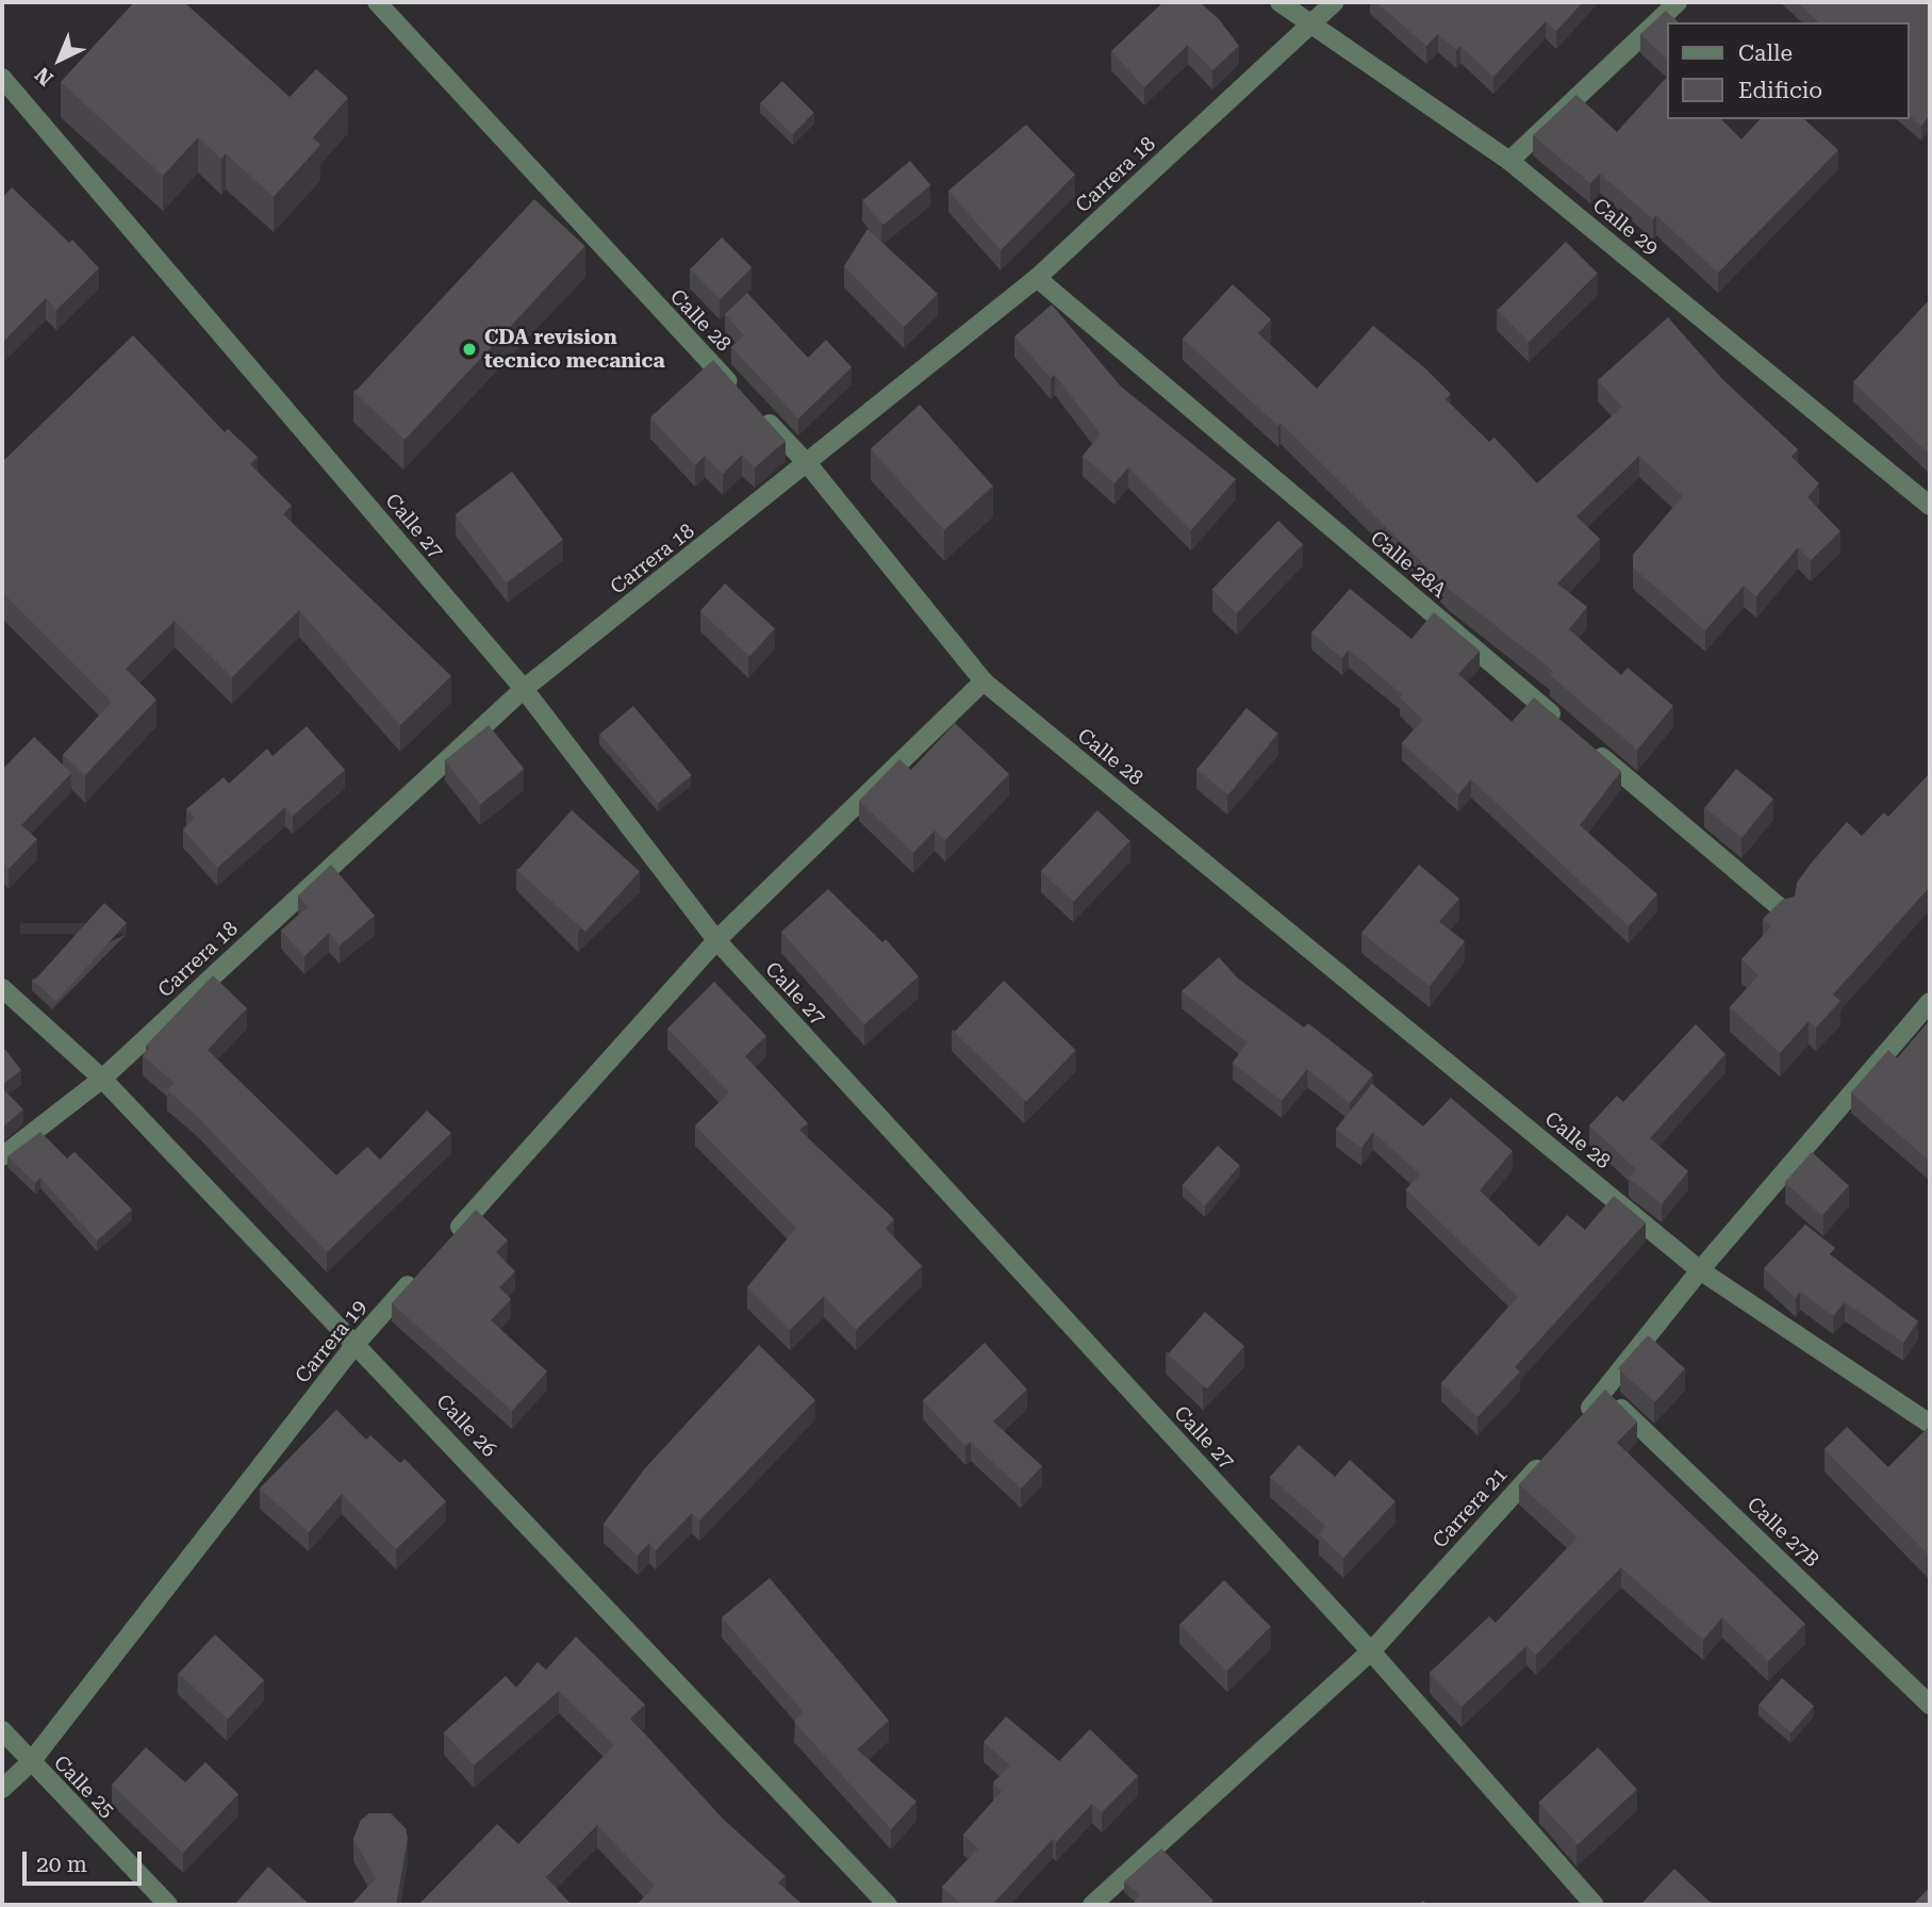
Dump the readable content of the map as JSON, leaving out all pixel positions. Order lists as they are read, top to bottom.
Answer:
{
  "streets": {
    "street": [
      "Carrera 18",
      "Calle 29",
      "Calle 28",
      "Calle 27",
      "Calle 28A",
      "Carrera 19",
      "Calle 26",
      "Carrera 21",
      "Calle 27B",
      "Calle 25"
    ]
  },
  "crossings": [
    ["Carrera 18", "Calle 29"],
    ["Carrera 18", "Calle 28"],
    ["Carrera 18", "Calle 27"],
    ["Carrera 18", "Calle 28A"],
    ["Carrera 18", "Calle 26"],
    ["Calle 27", "Carrera 21"],
    ["Carrera 19", "Calle 26"],
    ["Carrera 19", "Calle 25"]
  ],
  "places": ["CDA revision tecnico mecanica"],
  "legend": ["Calle", "Edificio"],
  "scale_bar": "20 m",
  "north": "bottom left"
}
